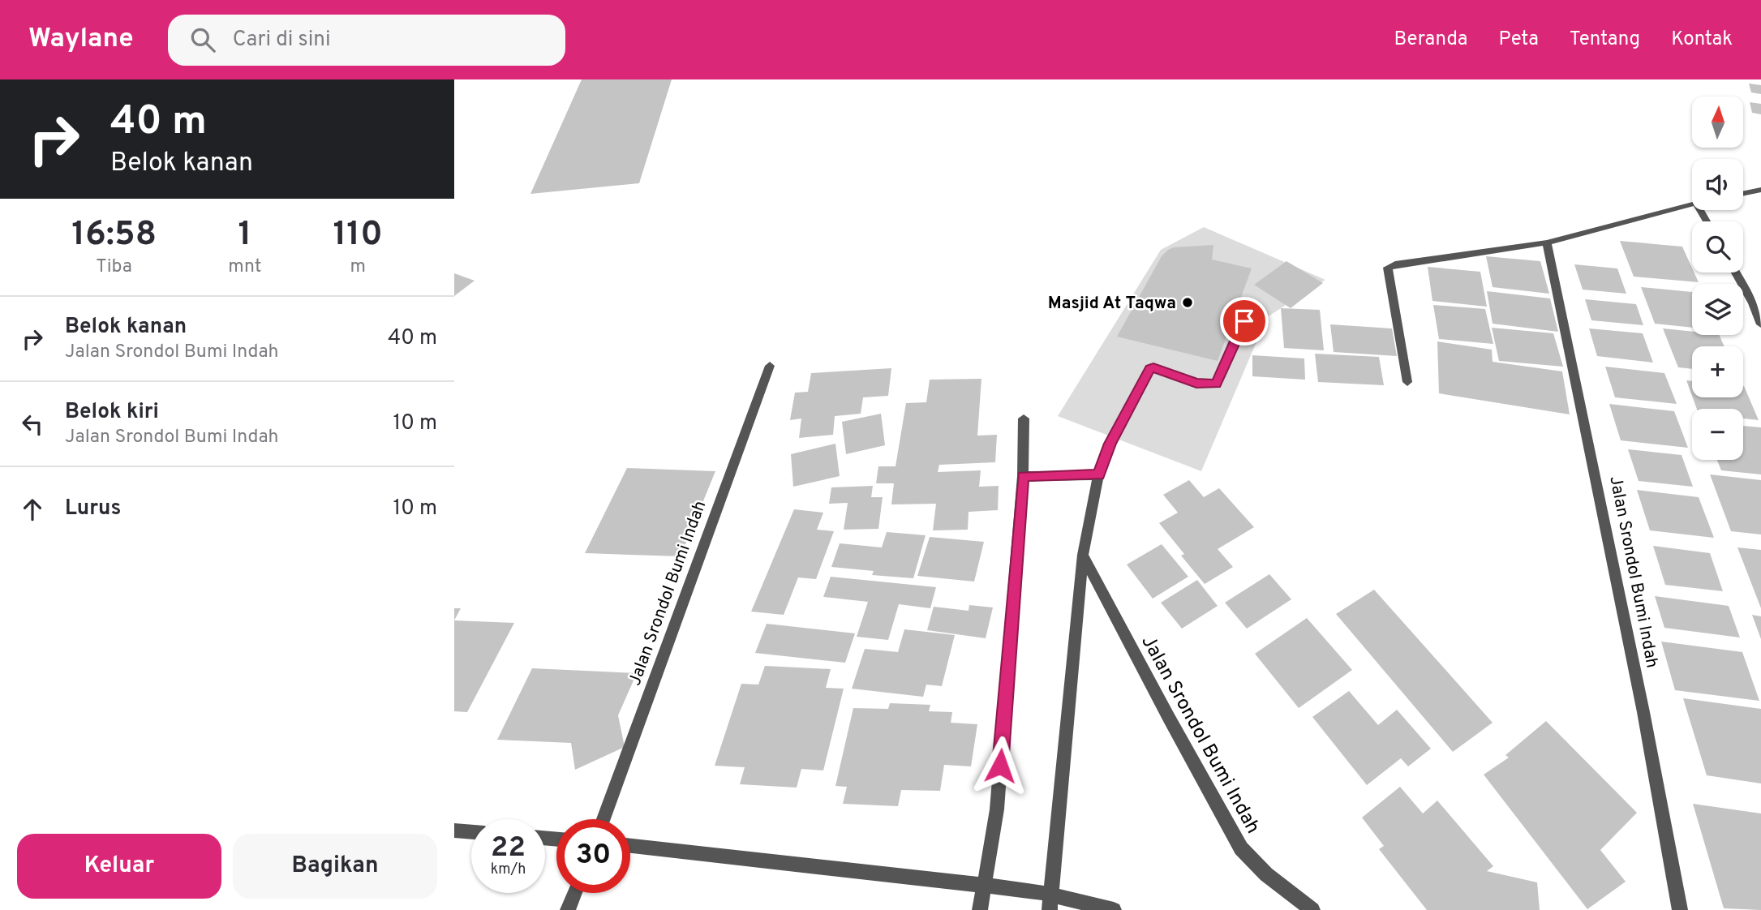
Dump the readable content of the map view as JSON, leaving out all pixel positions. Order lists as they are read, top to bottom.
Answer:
{
  "streets": {
    "street": ["Jalan Srondol Bumi Indah"]
  },
  "places": ["Masjid At Taqwa"],
  "north": "top",
  "page": {
    "header": "Waylane",
    "search": "Cari di sini",
    "nav": [
      "Beranda",
      "Peta",
      "Tentang",
      "Kontak"
    ],
    "turn": ["40 m", "Belok kanan"],
    "map_buttons": ["+", "−"],
    "eta": [
      "16:58",
      "Tiba",
      "1",
      "mnt",
      "110",
      "m"
    ],
    "list": [
      {
        "name": "Belok kanan",
        "note": "Jalan Srondol Bumi Indah",
        "value": "40 m"
      },
      {
        "name": "Belok kiri",
        "note": "Jalan Srondol Bumi Indah",
        "value": "10 m"
      },
      {
        "name": "Lurus",
        "value": "10 m"
      }
    ],
    "speed": "22 km/h",
    "limit": "30",
    "buttons": ["Keluar", "Bagikan"]
  }
}
